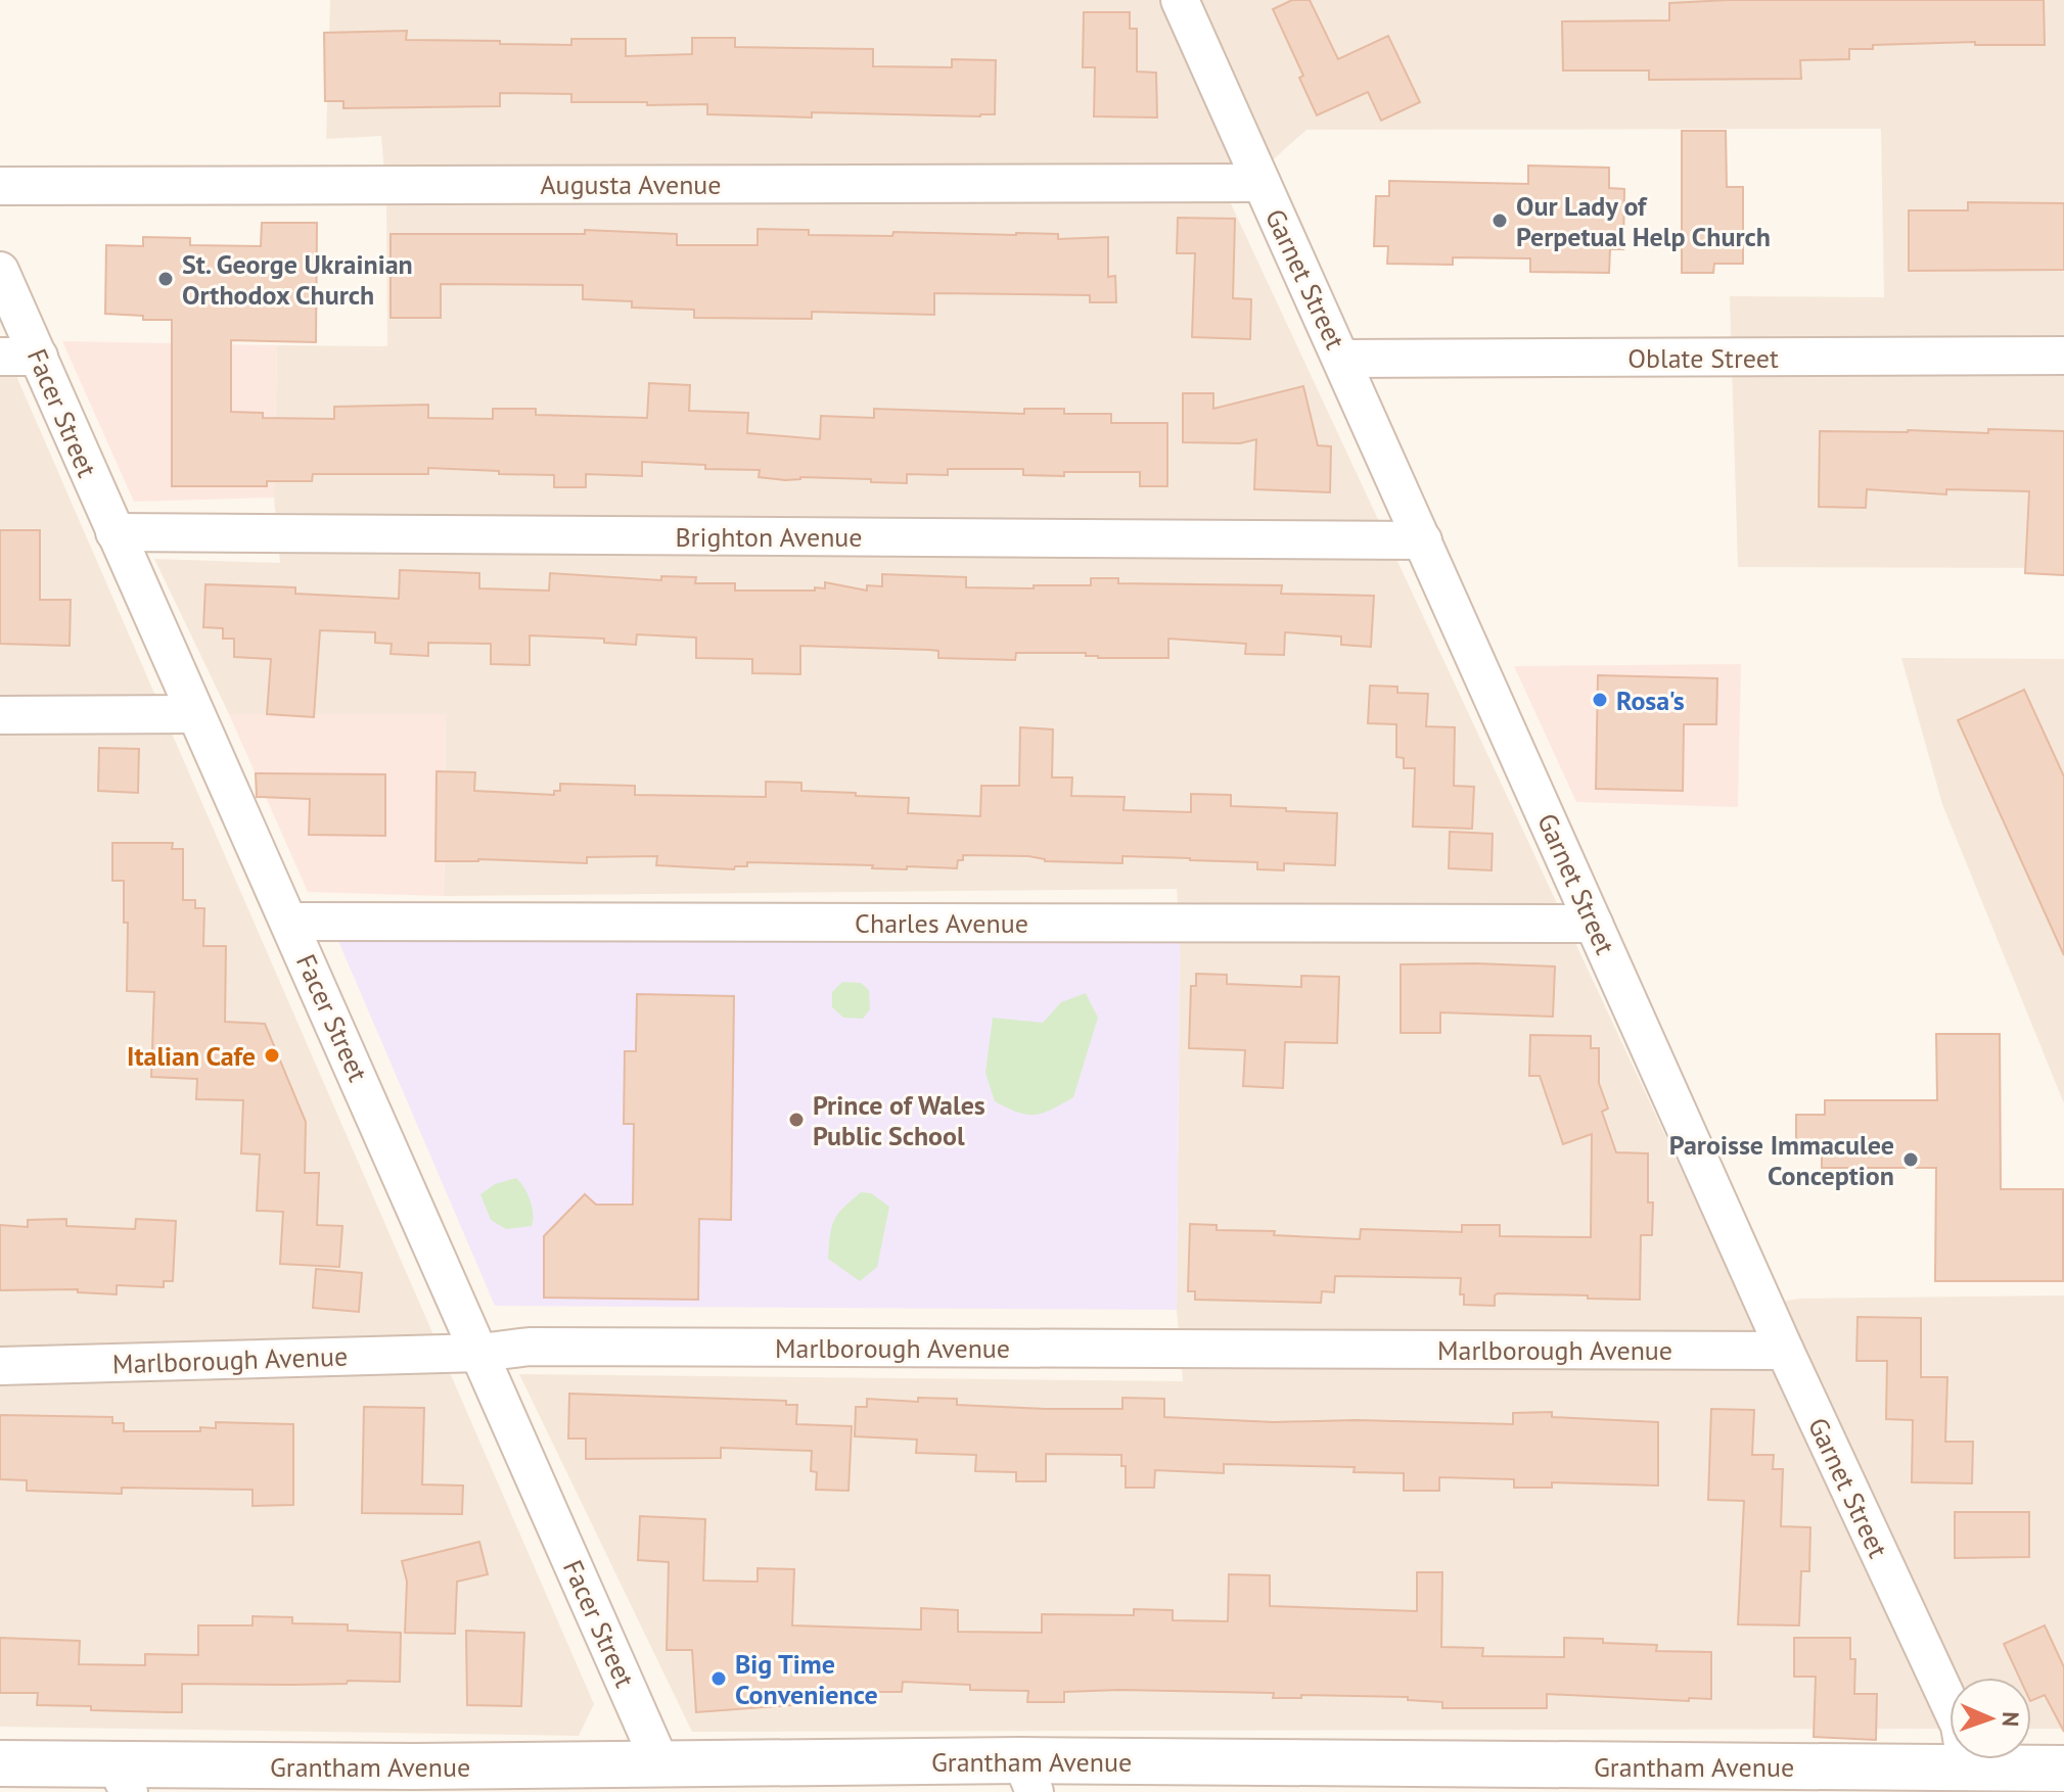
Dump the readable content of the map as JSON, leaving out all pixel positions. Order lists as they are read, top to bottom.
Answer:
{
  "streets": {
    "street": [
      "Augusta Avenue",
      "Garnet Street",
      "Oblate Street",
      "Facer Street",
      "Brighton Avenue",
      "Charles Avenue",
      "Marlborough Avenue",
      "Grantham Avenue"
    ]
  },
  "crossings": [
    ["Augusta Avenue", "Garnet Street"],
    ["Garnet Street", "Oblate Street"],
    ["Garnet Street", "Brighton Avenue"],
    ["Garnet Street", "Charles Avenue"],
    ["Garnet Street", "Marlborough Avenue"],
    ["Garnet Street", "Grantham Avenue"],
    ["Facer Street", "Brighton Avenue"],
    ["Facer Street", "Charles Avenue"],
    ["Facer Street", "Marlborough Avenue"],
    ["Facer Street", "Grantham Avenue"]
  ],
  "places": [
    "Our Lady of Perpetual Help Church",
    "St. George Ukrainian Orthodox Church",
    "Rosa's",
    "Italian Cafe",
    "Prince of Wales Public School",
    "Paroisse Immaculee Conception",
    "Big Time Convenience"
  ],
  "north": "right"
}
